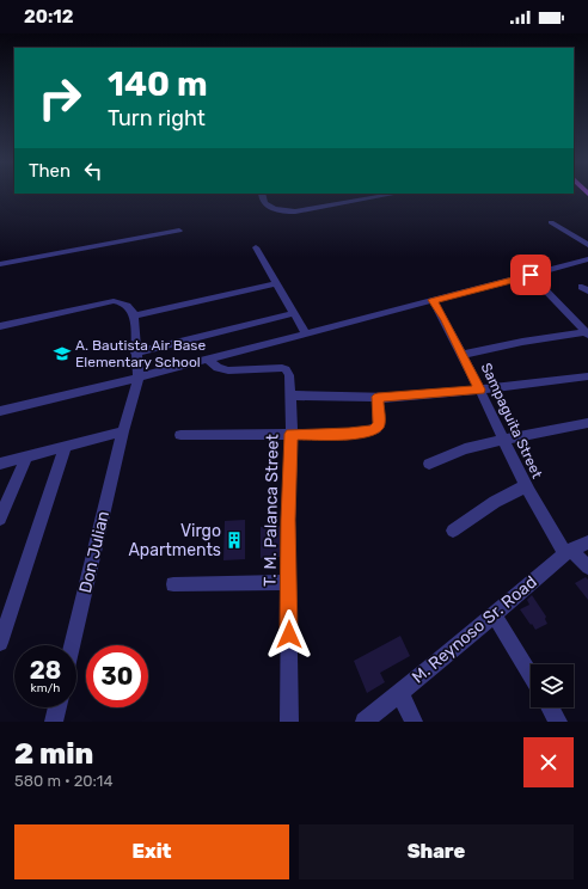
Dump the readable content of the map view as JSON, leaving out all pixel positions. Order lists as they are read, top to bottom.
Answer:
{
  "streets": {
    "street": [
      "Sampaguita Street",
      "T. M. Palanca Street",
      "Don Julian",
      "M. Reynoso Sr. Road"
    ]
  },
  "crossings": [
    ["Sampaguita Street", "M. Reynoso Sr. Road"]
  ],
  "places": {
    "school or university": ["A. Bautista Air Base Elementary School"],
    "building": ["Virgo Apartments"]
  },
  "page": {
    "status": "20:12",
    "turn": ["140 m", "Turn right"],
    "then": "Then",
    "speed": "28 km/h",
    "limit": "30",
    "heading": ["2 min", "580 m · 20:14"],
    "buttons": ["Exit", "Share"]
  }
}
